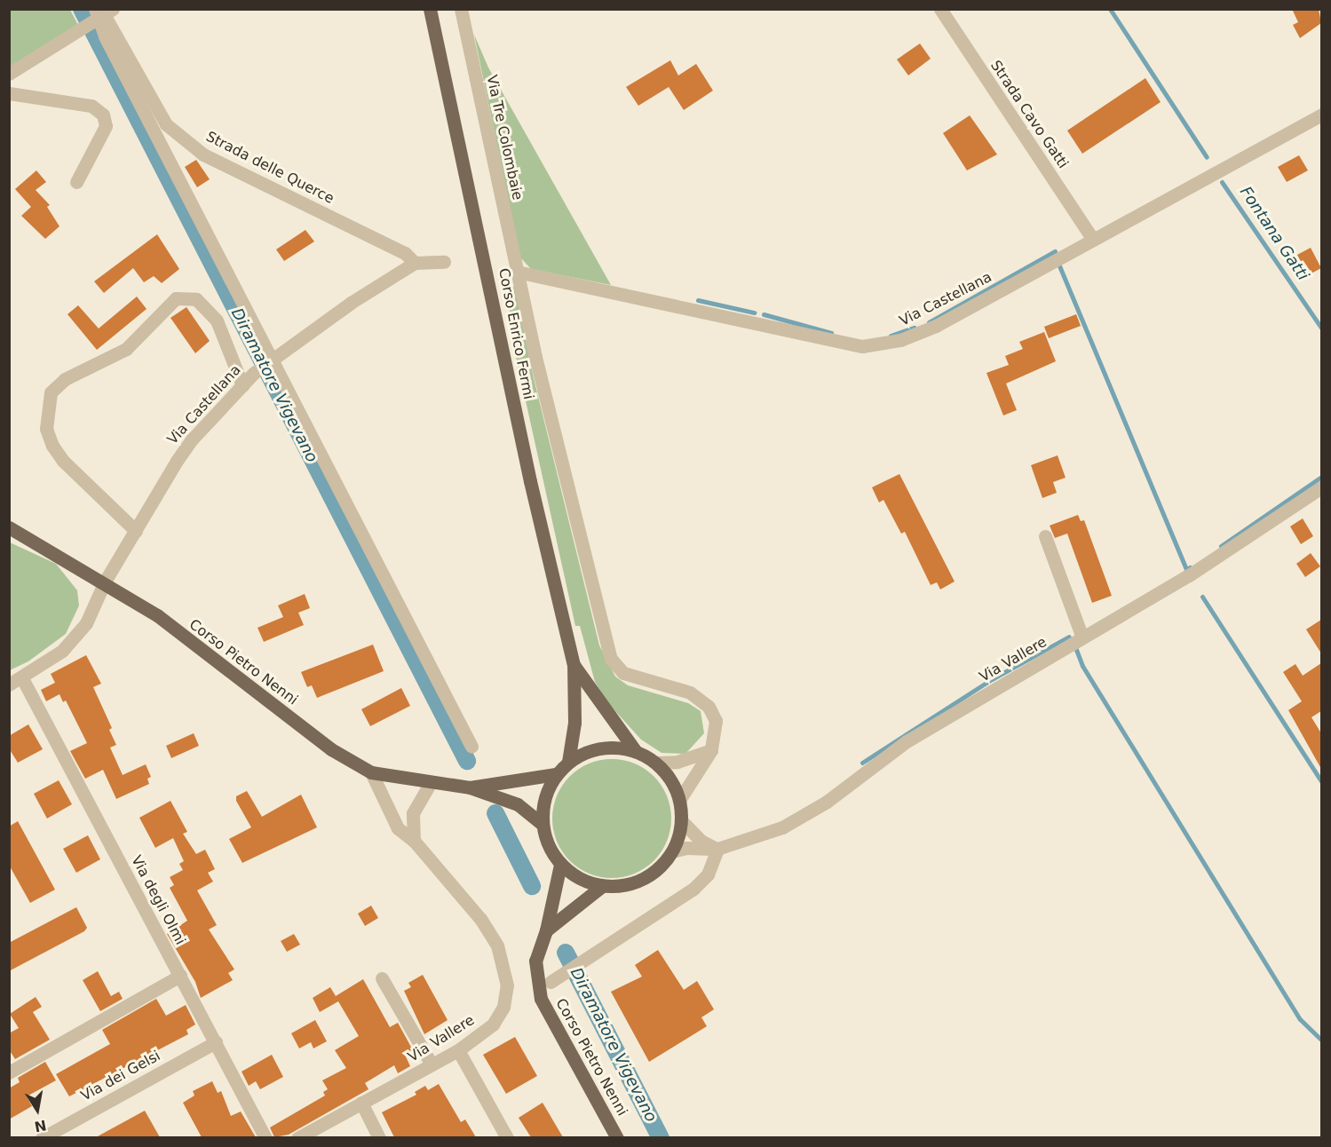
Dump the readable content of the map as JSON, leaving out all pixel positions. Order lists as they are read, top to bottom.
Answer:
{
  "streets": {
    "main road": ["Corso Enrico Fermi", "Corso Pietro Nenni"],
    "street": [
      "Strada Cavo Gatti",
      "Via Tre Colombaie",
      "Strada delle Querce",
      "Via Castellana",
      "Via Vallere",
      "Via degli Olmi",
      "Via dei Gelsi"
    ]
  },
  "crossings": [
    ["Strada Cavo Gatti", "Via Castellana"],
    ["Via Tre Colombaie", "Via Castellana"],
    ["Strada delle Querce", "Via Castellana"],
    ["Via Castellana", "Corso Pietro Nenni"],
    ["Via Castellana", "Via degli Olmi"],
    ["Corso Enrico Fermi", "Via Vallere"],
    ["Corso Enrico Fermi", "Corso Pietro Nenni"],
    ["Via Vallere", "Corso Pietro Nenni"],
    ["Via degli Olmi", "Via dei Gelsi"]
  ],
  "water": ["Fontana Gatti", "Diramatore Vigevano"],
  "north": "bottom"
}
